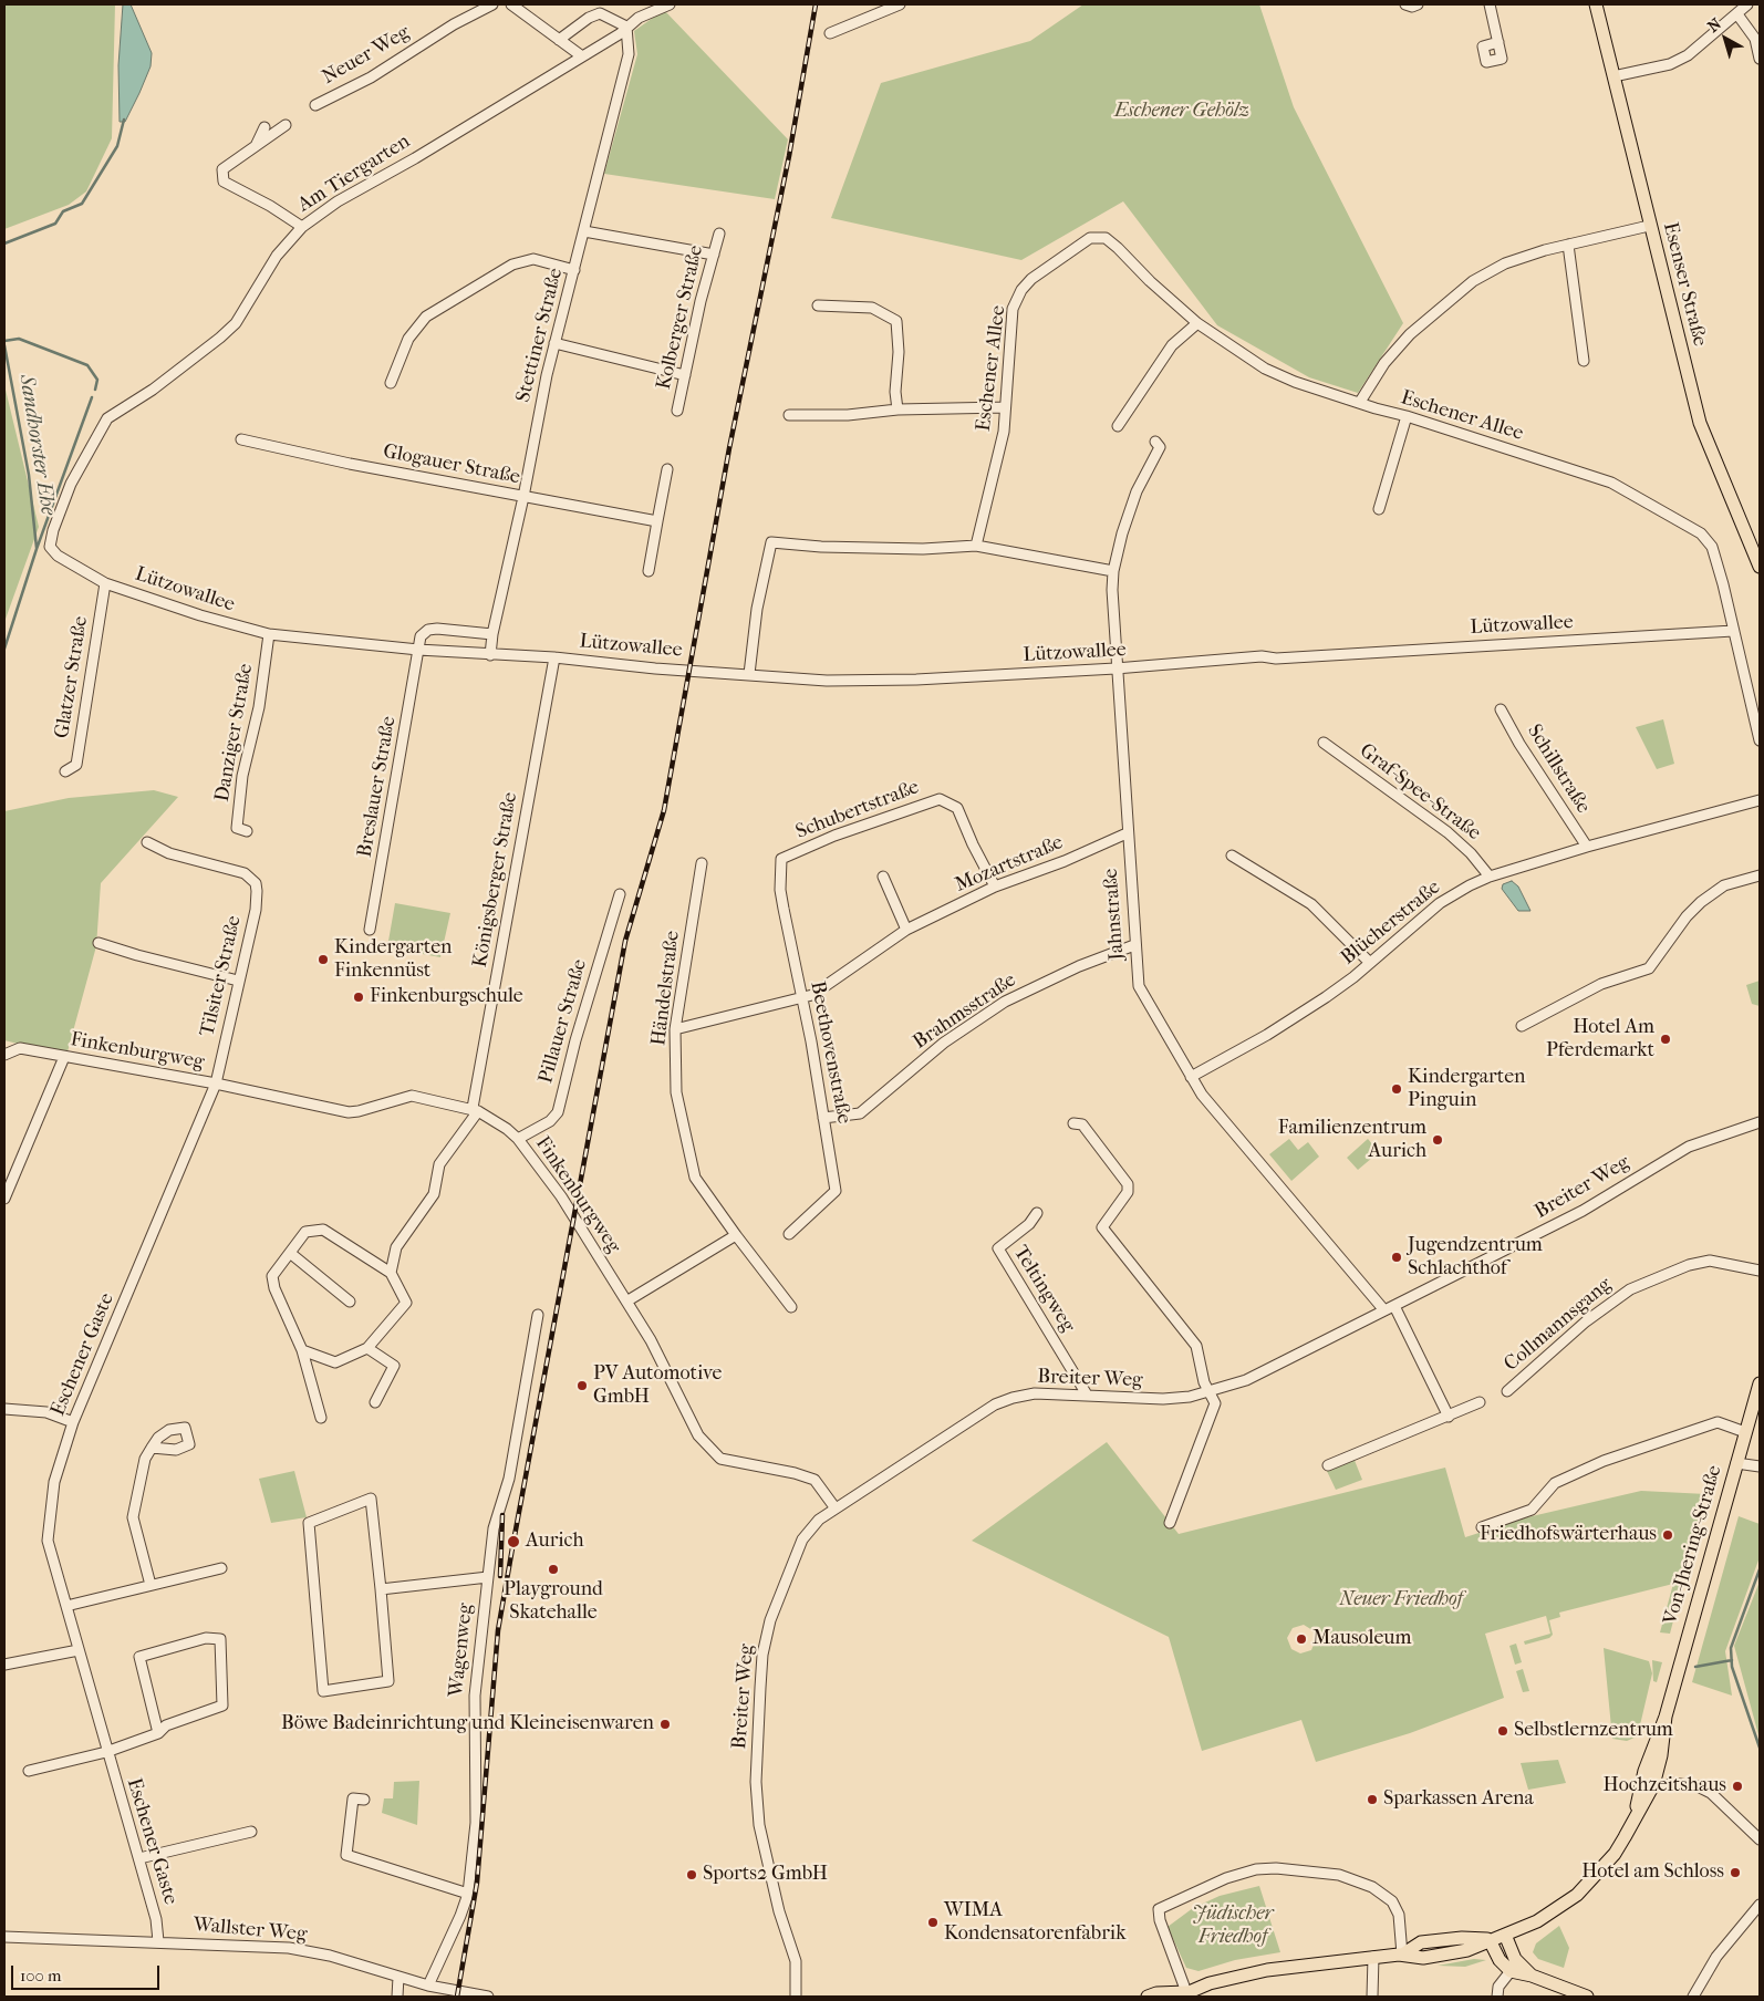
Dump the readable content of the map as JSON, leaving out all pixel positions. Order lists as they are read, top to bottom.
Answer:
{
  "streets": {
    "main road": ["Esenser Straße", "Von-Jhering-Straße"],
    "street": [
      "Neuer Weg",
      "Am Tiergarten",
      "Kolberger Straße",
      "Stettiner Straße",
      "Eschener Allee",
      "Glogauer Straße",
      "Lützowallee",
      "Glatzer Straße",
      "Danziger Straße",
      "Schillstraße",
      "Breslauer Straße",
      "Graf-Spee-Straße",
      "Schubertstraße",
      "Mozartstraße",
      "Königsberger Straße",
      "Jahnstraße",
      "Blücherstraße",
      "Tilsiter Straße",
      "Händelstraße",
      "Brahmsstraße",
      "Pillauer Straße",
      "Finkenburgweg",
      "Beethovenstraße",
      "Breiter Weg",
      "Teltingweg",
      "Collmannsgang",
      "Eschener Gaste",
      "Wagenweg",
      "Wallster Weg"
    ]
  },
  "crossings": [
    ["Am Tiergarten", "Stettiner Straße"],
    ["Am Tiergarten", "Lützowallee"],
    ["Stettiner Straße", "Glogauer Straße"],
    ["Stettiner Straße", "Lützowallee"],
    ["Eschener Allee", "Lützowallee"],
    ["Lützowallee", "Glatzer Straße"],
    ["Lützowallee", "Danziger Straße"],
    ["Lützowallee", "Breslauer Straße"],
    ["Lützowallee", "Königsberger Straße"],
    ["Lützowallee", "Jahnstraße"],
    ["Schillstraße", "Blücherstraße"],
    ["Graf-Spee-Straße", "Blücherstraße"],
    ["Schubertstraße", "Mozartstraße"],
    ["Schubertstraße", "Beethovenstraße"],
    ["Mozartstraße", "Jahnstraße"],
    ["Mozartstraße", "Händelstraße"],
    ["Mozartstraße", "Beethovenstraße"],
    ["Königsberger Straße", "Finkenburgweg"],
    ["Jahnstraße", "Blücherstraße"],
    ["Jahnstraße", "Brahmsstraße"],
    ["Jahnstraße", "Breiter Weg"],
    ["Tilsiter Straße", "Finkenburgweg"],
    ["Tilsiter Straße", "Eschener Gaste"],
    ["Brahmsstraße", "Beethovenstraße"],
    ["Pillauer Straße", "Finkenburgweg"],
    ["Finkenburgweg", "Breiter Weg"],
    ["Finkenburgweg", "Eschener Gaste"],
    ["Breiter Weg", "Teltingweg"],
    ["Eschener Gaste", "Wallster Weg"],
    ["Wagenweg", "Wallster Weg"]
  ],
  "water": ["Sandhorster Ehe"],
  "parks": ["Eschener Gehölz", "Neuer Friedhof", "Jüdischer Friedhof"],
  "places": [
    "Kindergarten Finkennüst",
    "Finkenburgschule",
    "Hotel Am Pferdemarkt",
    "Kindergarten Pinguin",
    "Familienzentrum Aurich",
    "Jugendzentrum Schlachthof",
    "PV Automotive GmbH",
    "Friedhofswärterhaus",
    "Aurich",
    "Playground Skatehalle",
    "Mausoleum",
    "Böwe Badeinrichtung und Kleineisenwaren",
    "Selbstlernzentrum",
    "Hochzeitshaus",
    "Sparkassen Arena",
    "Hotel am Schloss",
    "Sports2 GmbH",
    "WIMA Kondensatorenfabrik"
  ],
  "scale_bar": "100 m",
  "north": "top left"
}
